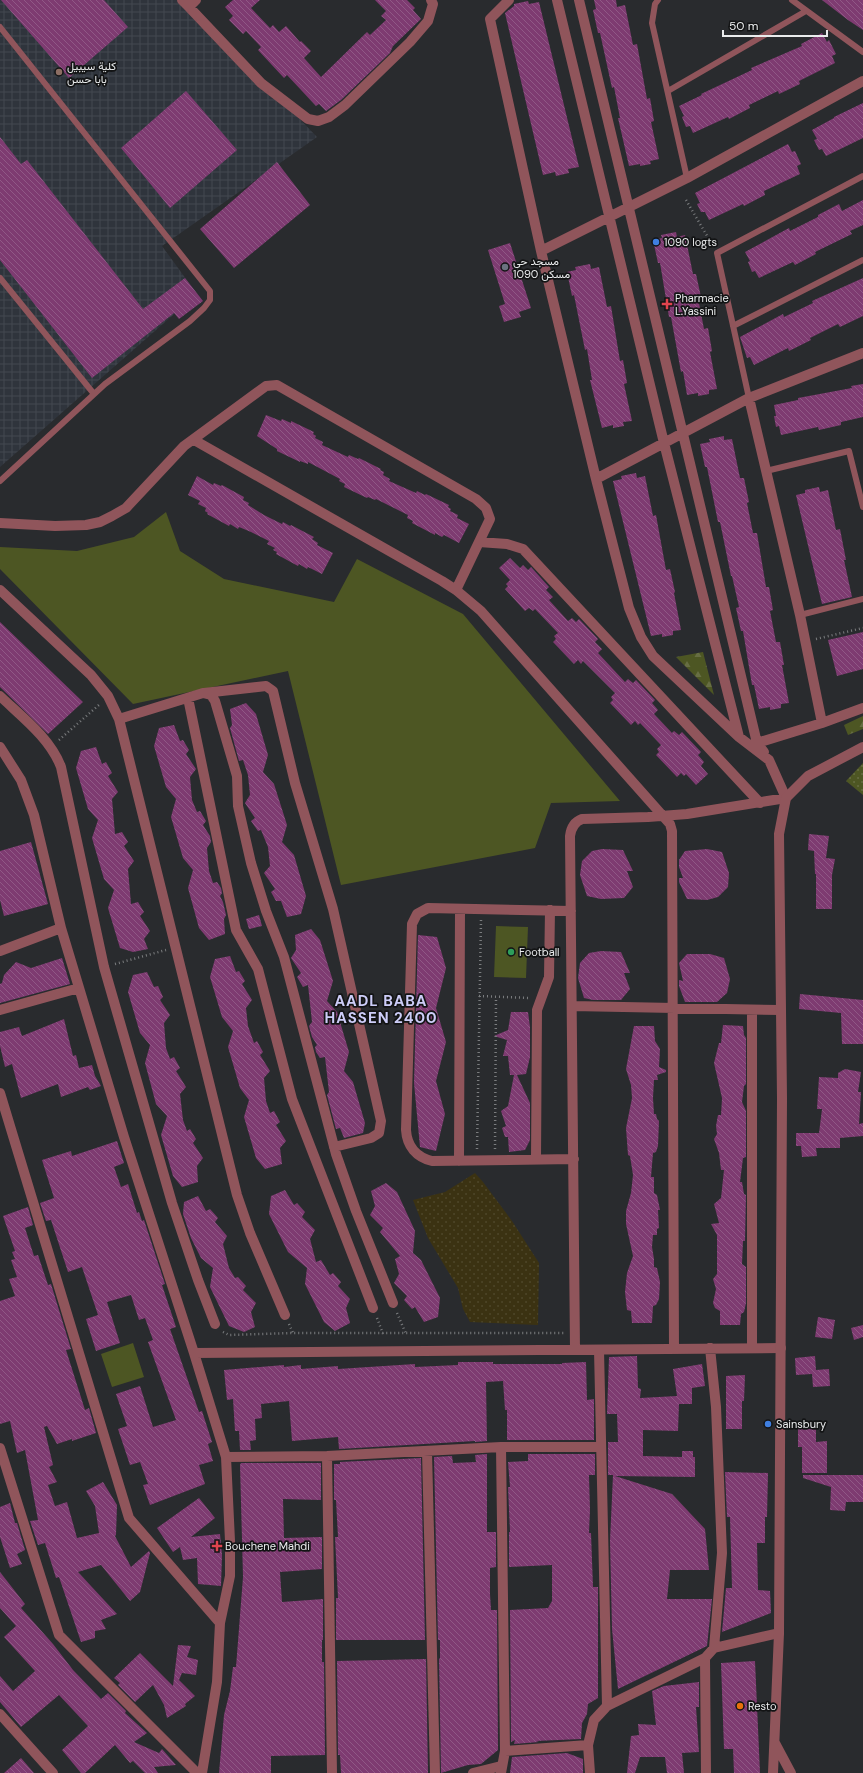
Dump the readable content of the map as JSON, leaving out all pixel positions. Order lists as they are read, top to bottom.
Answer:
{
  "districts": ["AADL BABA HASSEN 2400"],
  "places": {
    "other": [
      "كلية سيبيل بابا حسن",
      "1090 logts",
      "مسجد حي 1090 مسكن",
      "Football",
      "Sainsbury",
      "Resto"
    ],
    "health": ["Pharmacie L.Yassini", "Bouchene Mahdi"]
  },
  "scale_bar": "50 m"
}
